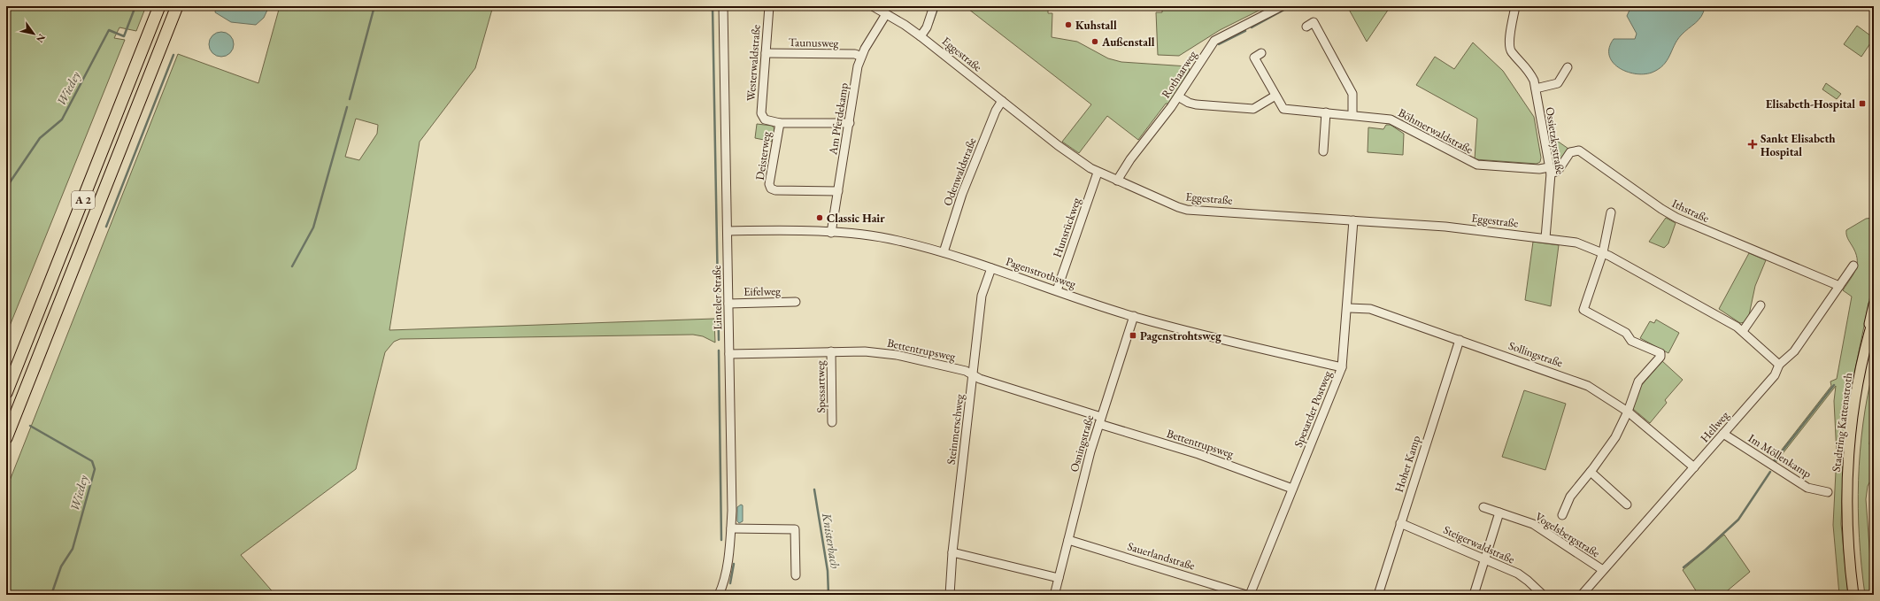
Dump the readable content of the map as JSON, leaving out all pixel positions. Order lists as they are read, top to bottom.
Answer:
{
  "streets": {
    "highway": ["A 2"],
    "main road": ["Stadtring Kattenstroth"],
    "street": [
      "Taunusweg",
      "Eggestraße",
      "Westerwaldstraße",
      "Rothaarweg",
      "Am Pferdekamp",
      "Böhmerwaldstraße",
      "Ossietzkystraße",
      "Deisterweg",
      "Odenwaldstraße",
      "Ithstraße",
      "Hunsrückweg",
      "Pagenstrothsweg",
      "Eifelweg",
      "Linteler Straße",
      "Bettentrupsweg",
      "Sollingstraße",
      "Spessartweg",
      "Spexarder Postweg",
      "Hellweg",
      "Steinmerschweg",
      "Osningstraße",
      "Im Möllenkamp",
      "Hoher Kamp",
      "Vogelsbergstraße",
      "Steigerwaldstraße",
      "Sauerlandstraße"
    ]
  },
  "crossings": [
    ["Taunusweg", "Westerwaldstraße"],
    ["Taunusweg", "Am Pferdekamp"],
    ["Eggestraße", "Rothaarweg"],
    ["Eggestraße", "Am Pferdekamp"],
    ["Eggestraße", "Ossietzkystraße"],
    ["Eggestraße", "Odenwaldstraße"],
    ["Eggestraße", "Hunsrückweg"],
    ["Eggestraße", "Spexarder Postweg"],
    ["Eggestraße", "Hellweg"],
    ["Eggestraße", "Vogelsbergstraße"],
    ["Westerwaldstraße", "Am Pferdekamp"],
    ["Westerwaldstraße", "Deisterweg"],
    ["Am Pferdekamp", "Deisterweg"],
    ["Am Pferdekamp", "Pagenstrothsweg"],
    ["Böhmerwaldstraße", "Ossietzkystraße"],
    ["Böhmerwaldstraße", "Ithstraße"],
    ["Ossietzkystraße", "Ithstraße"],
    ["Odenwaldstraße", "Pagenstrothsweg"],
    ["Ithstraße", "Hellweg"],
    ["Hunsrückweg", "Pagenstrothsweg"],
    ["Pagenstrothsweg", "Linteler Straße"],
    ["Pagenstrothsweg", "Spexarder Postweg"],
    ["Pagenstrothsweg", "Steinmerschweg"],
    ["Pagenstrothsweg", "Osningstraße"],
    ["Eifelweg", "Linteler Straße"],
    ["Linteler Straße", "Bettentrupsweg"],
    ["Bettentrupsweg", "Spessartweg"],
    ["Bettentrupsweg", "Spexarder Postweg"],
    ["Bettentrupsweg", "Steinmerschweg"],
    ["Bettentrupsweg", "Osningstraße"],
    ["Sollingstraße", "Spexarder Postweg"],
    ["Sollingstraße", "Hellweg"],
    ["Sollingstraße", "Hoher Kamp"],
    ["Sollingstraße", "Vogelsbergstraße"],
    ["Hellweg", "Im Möllenkamp"],
    ["Hellweg", "Vogelsbergstraße"],
    ["Osningstraße", "Sauerlandstraße"],
    ["Hoher Kamp", "Steigerwaldstraße"]
  ],
  "water": ["Wiedey", "Knisterbach"],
  "places": {
    "other": ["Kuhstall", "Außenstall", "Classic Hair"],
    "transit": ["Elisabeth-Hospital", "Pagenstrohtsweg"],
    "health": ["Sankt Elisabeth Hospital"]
  },
  "north": "bottom right"
}
